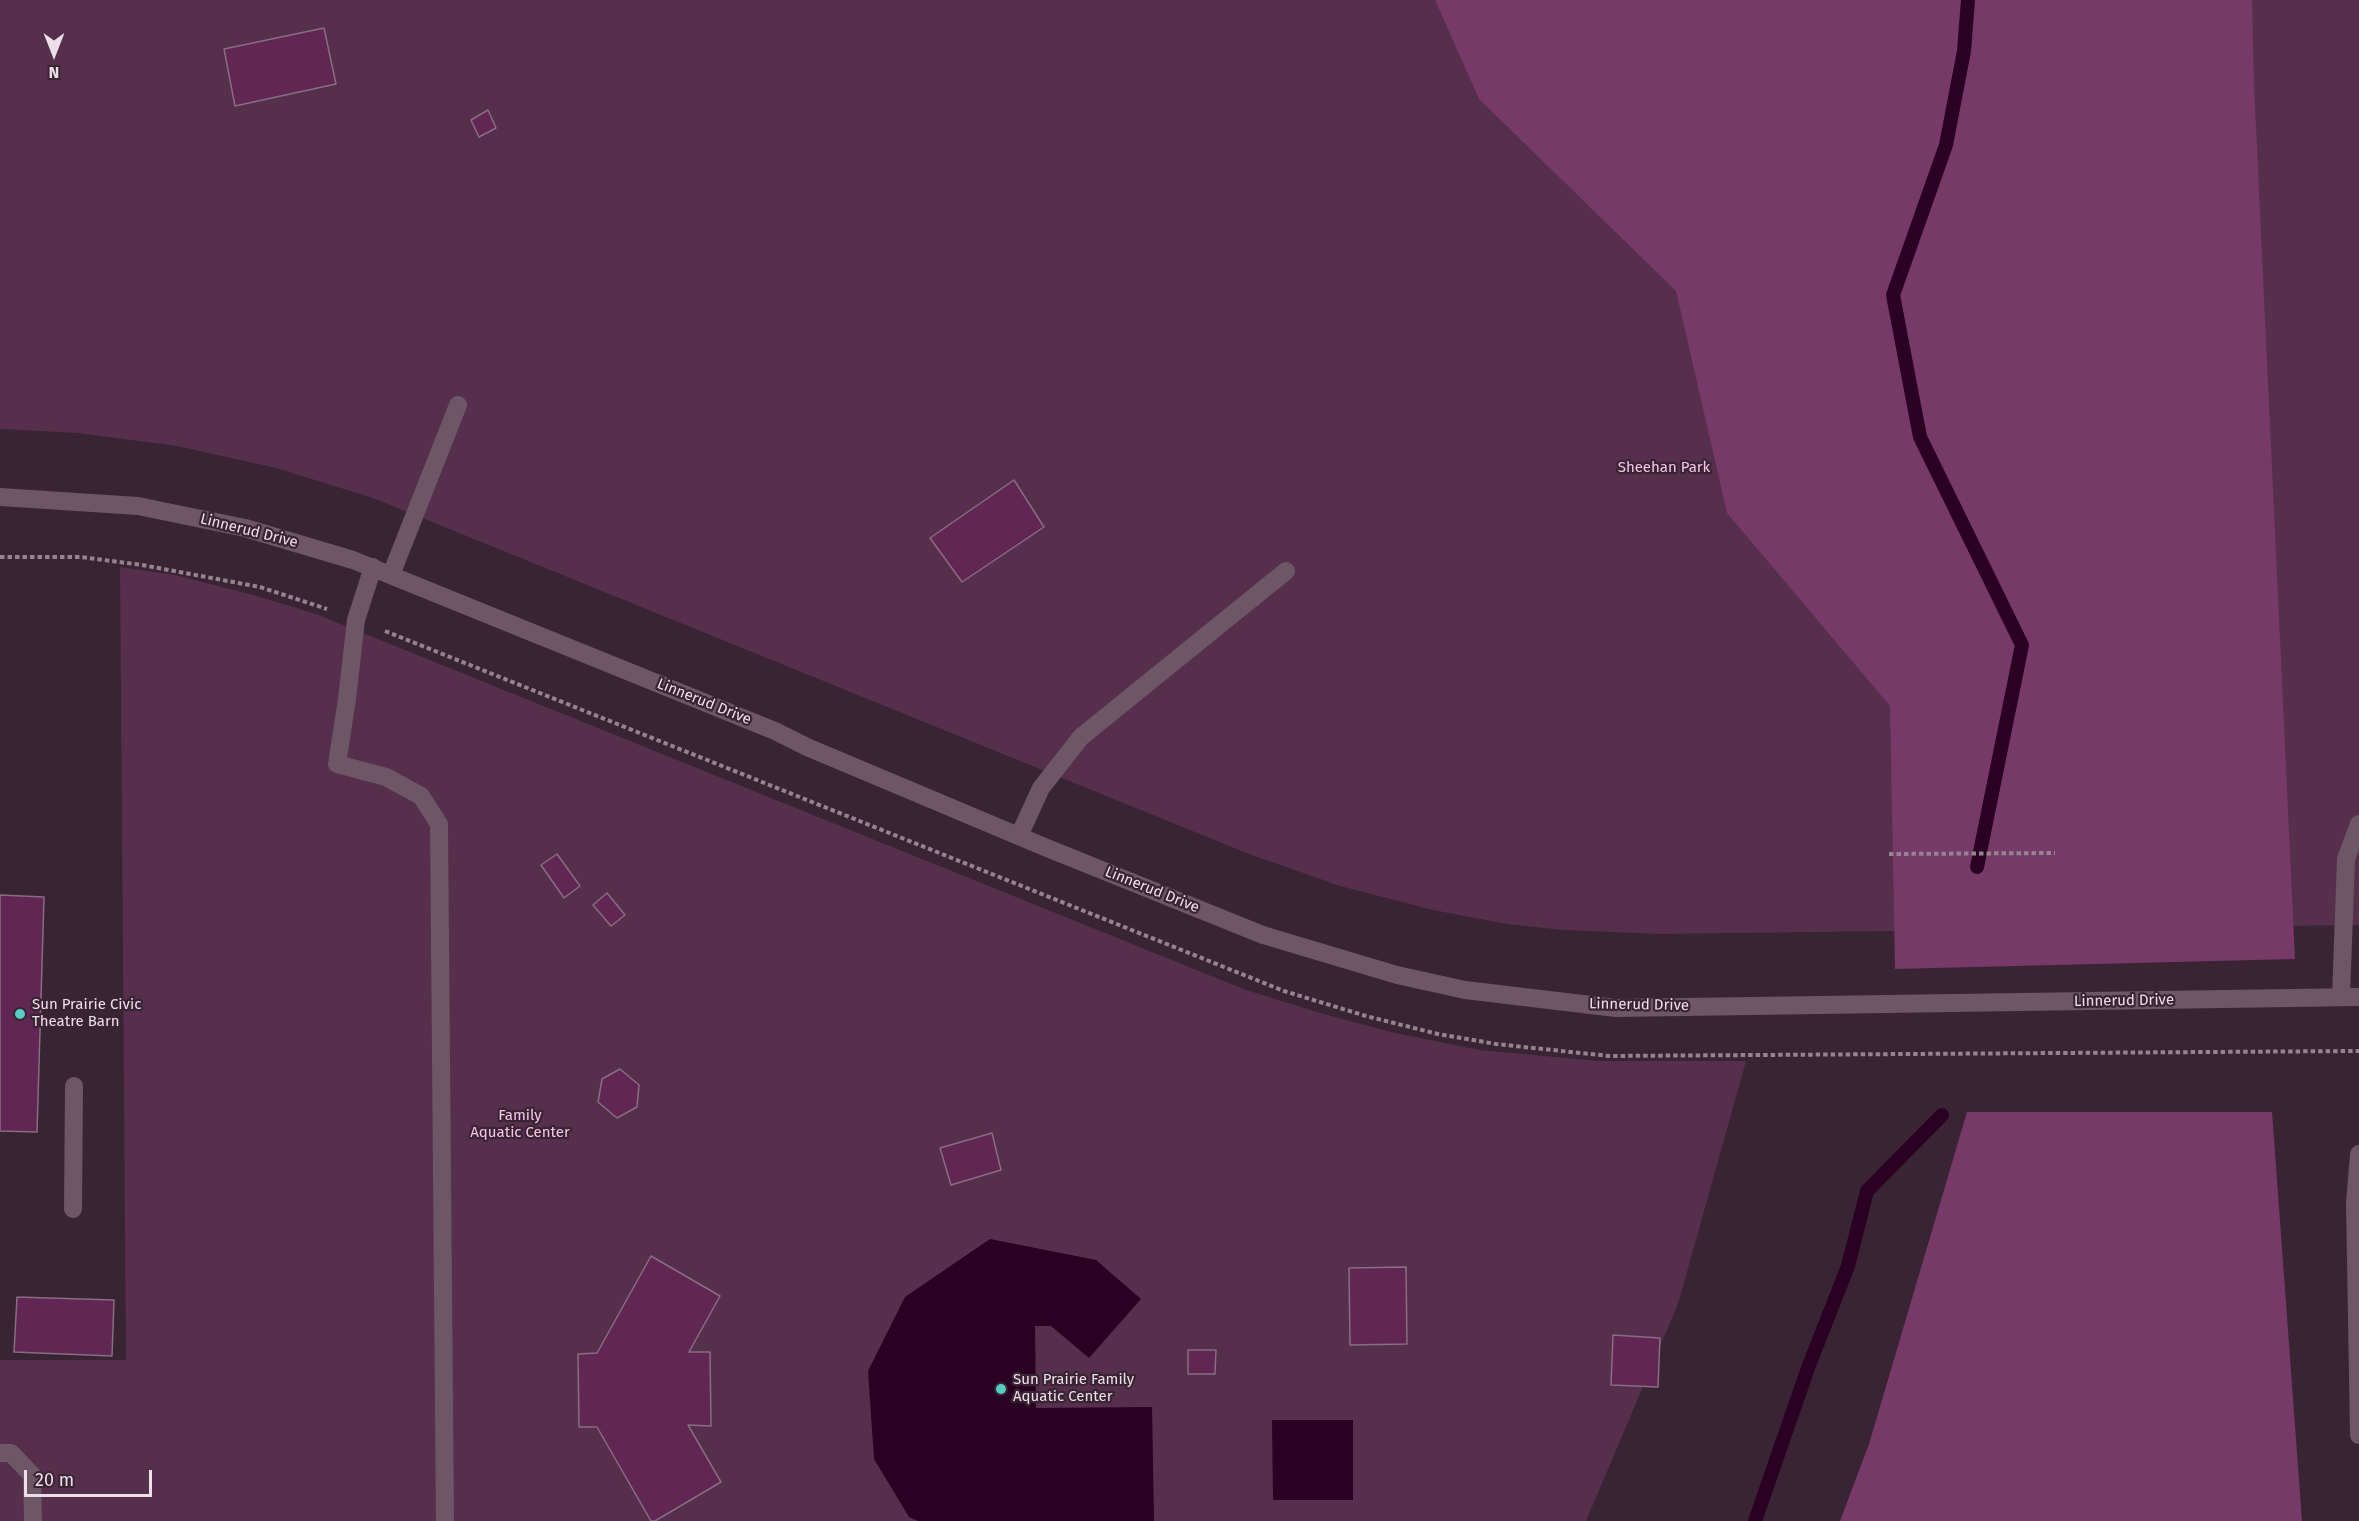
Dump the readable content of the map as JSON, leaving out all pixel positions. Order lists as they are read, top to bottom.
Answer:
{
  "streets": {
    "street": ["Linnerud Drive"]
  },
  "parks": ["Sheehan Park", "Family Aquatic Center"],
  "places": ["Sun Prairie Civic Theatre Barn", "Sun Prairie Family Aquatic Center"],
  "scale_bar": "20 m",
  "north": "bottom"
}
